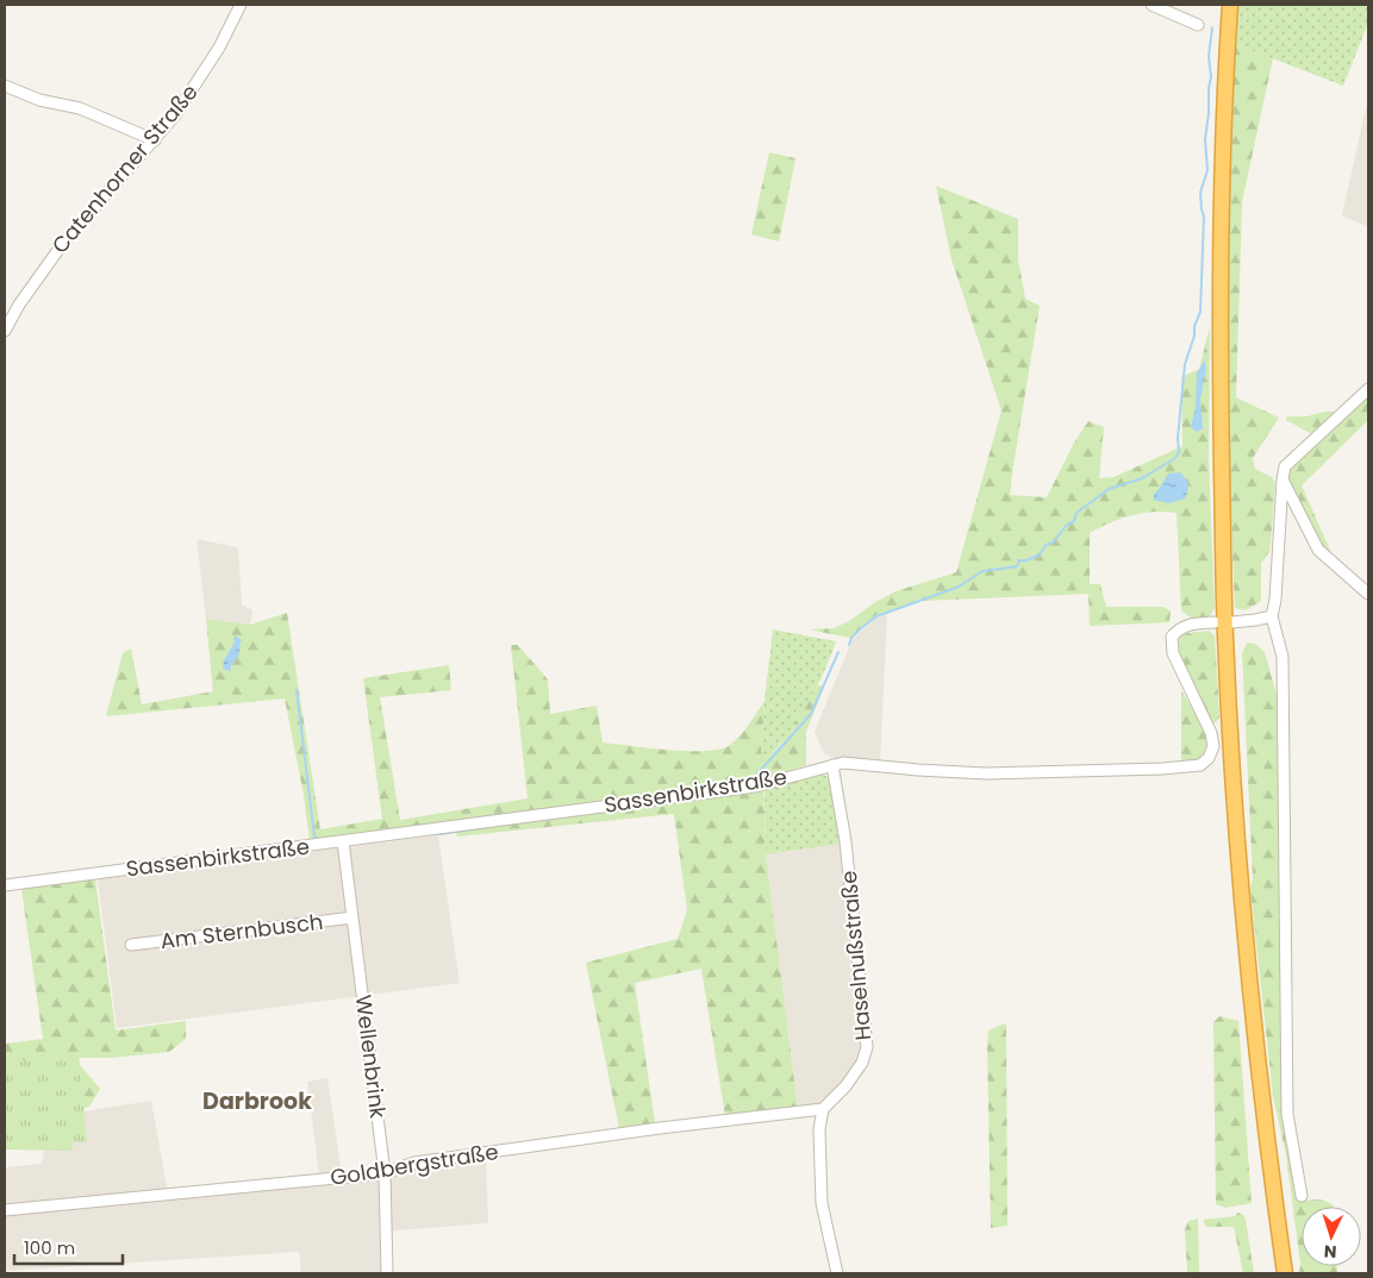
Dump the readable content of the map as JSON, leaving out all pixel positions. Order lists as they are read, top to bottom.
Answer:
{
  "streets": {
    "street": [
      "Catenhorner Straße",
      "Sassenbirkstraße",
      "Am Sternbusch",
      "Haselnußstraße",
      "Wellenbrink",
      "Goldbergstraße"
    ]
  },
  "crossings": [
    ["Sassenbirkstraße", "Haselnußstraße"],
    ["Sassenbirkstraße", "Wellenbrink"],
    ["Am Sternbusch", "Wellenbrink"],
    ["Haselnußstraße", "Goldbergstraße"],
    ["Wellenbrink", "Goldbergstraße"]
  ],
  "districts": ["Darbrook"],
  "scale_bar": "100 m",
  "north": "bottom"
}
